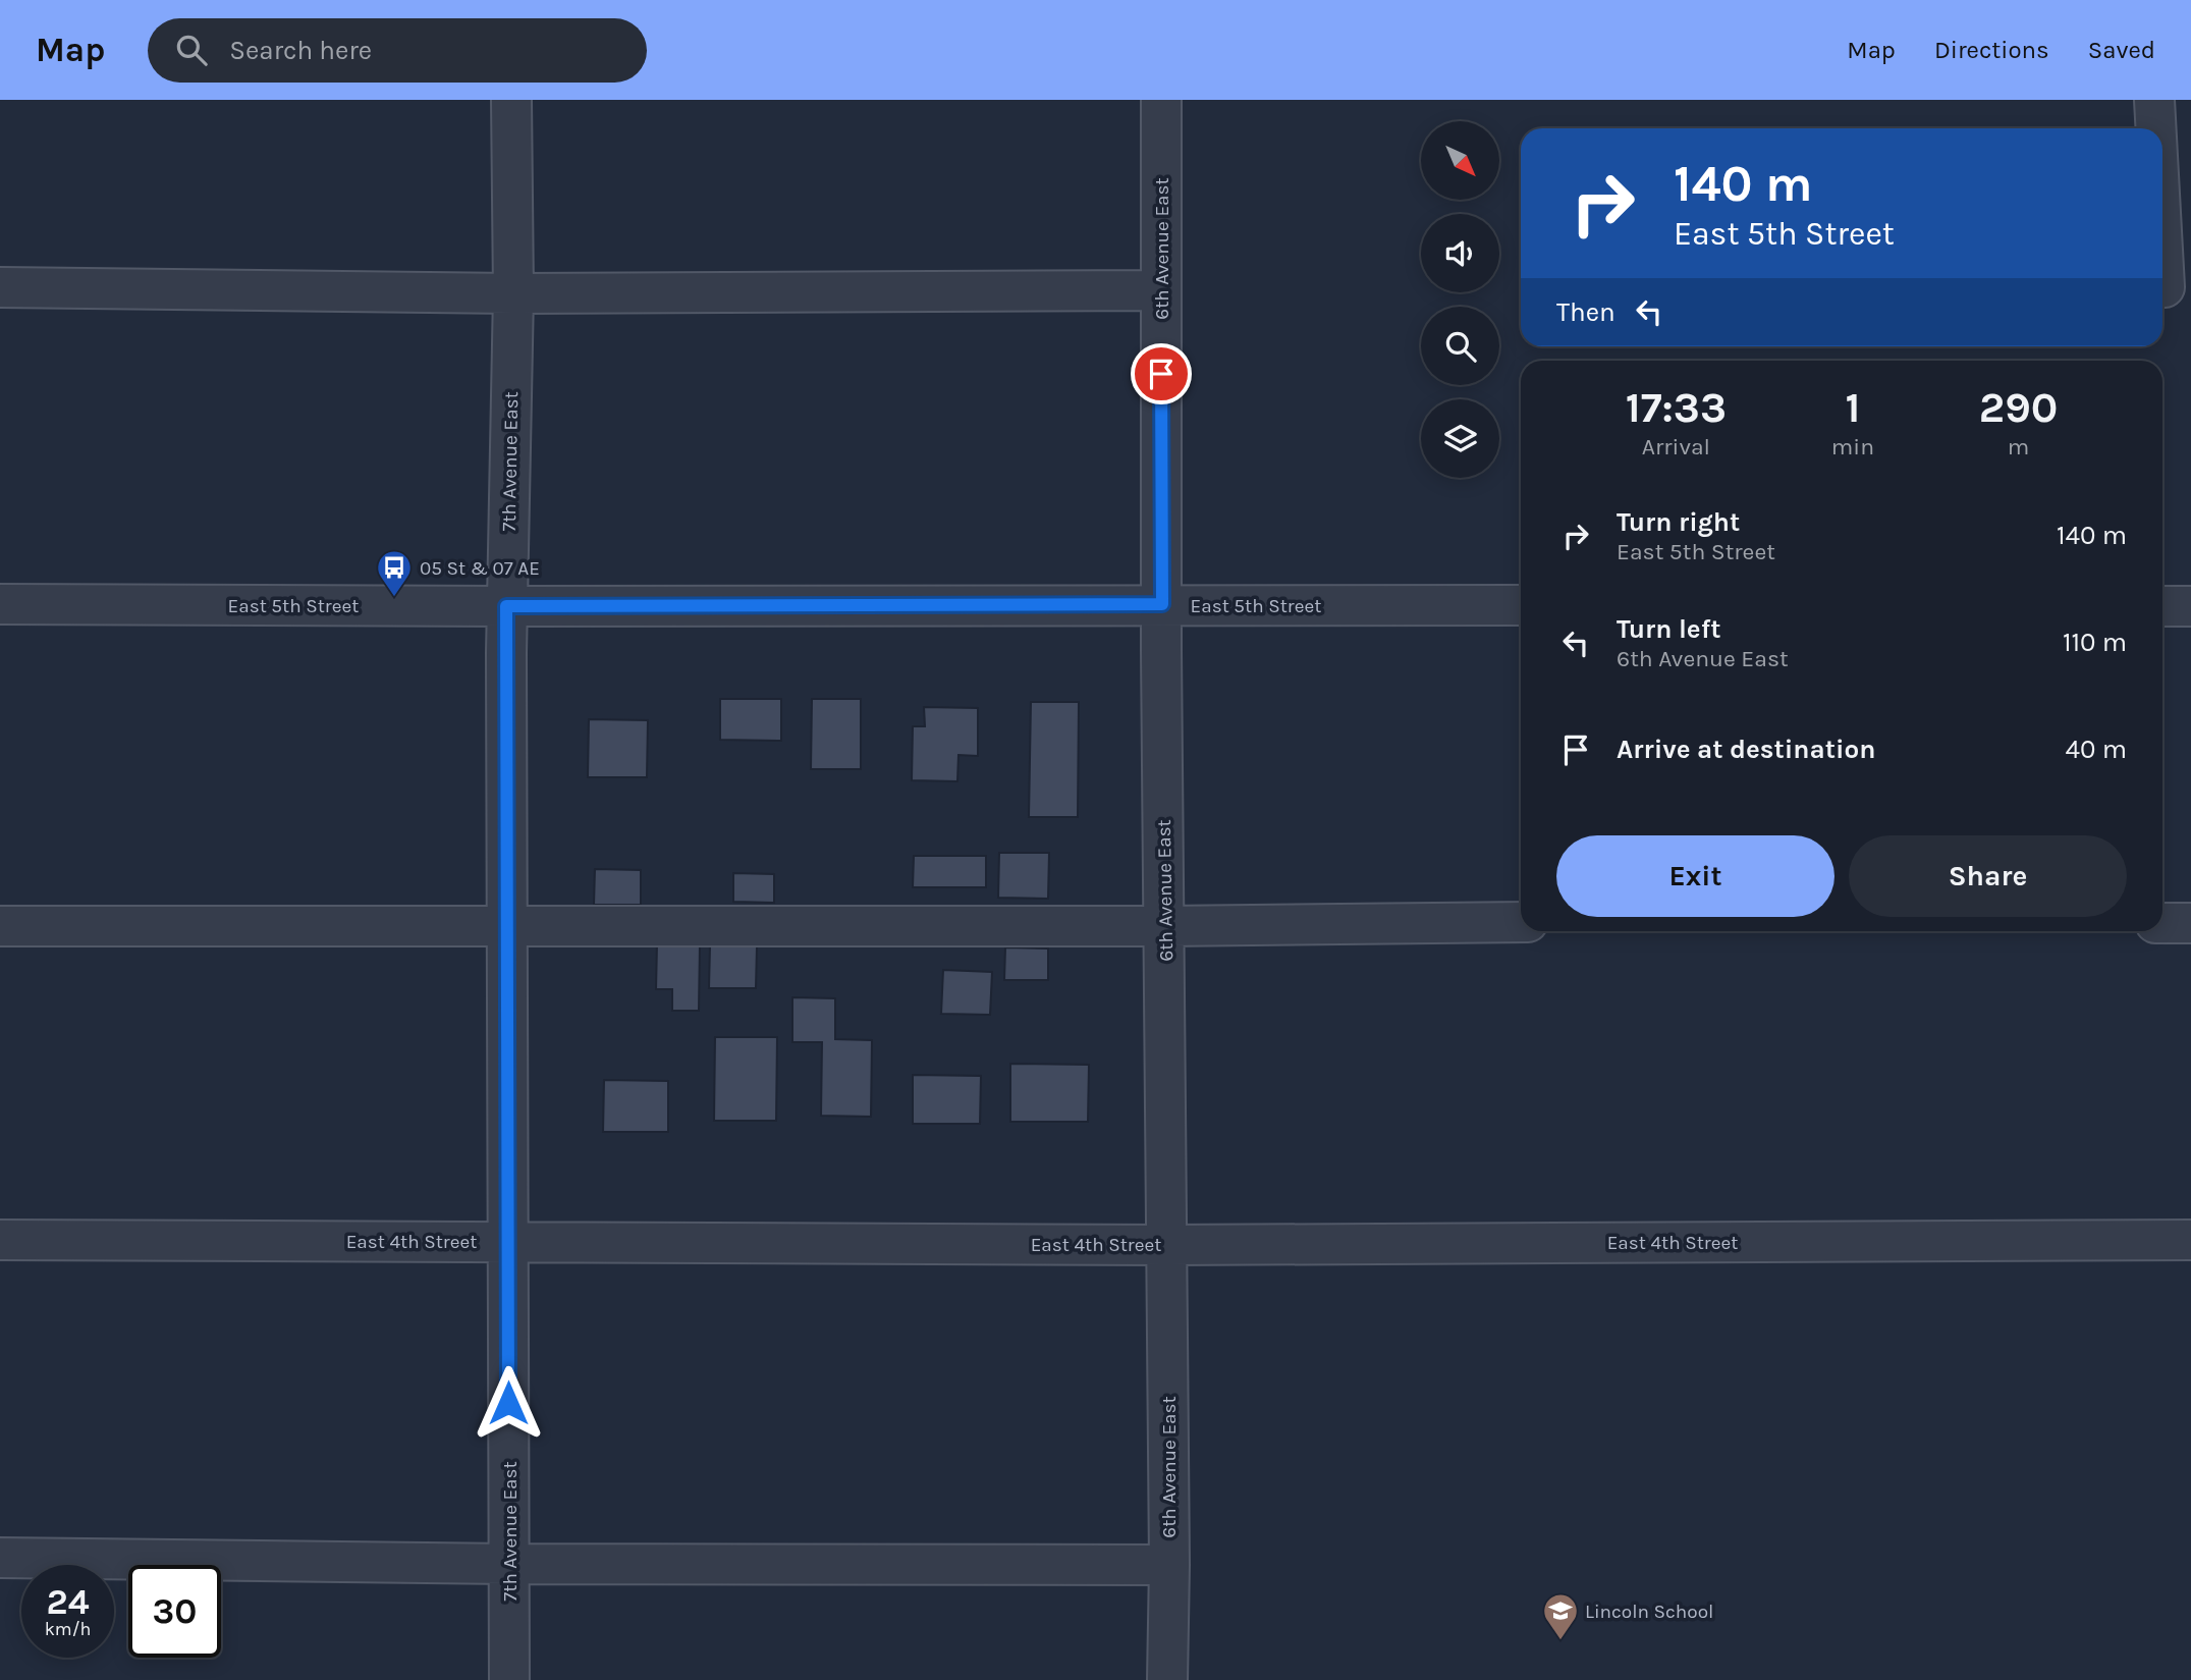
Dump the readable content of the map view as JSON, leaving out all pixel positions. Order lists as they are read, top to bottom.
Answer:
{
  "streets": {
    "street": [
      "6th Avenue East",
      "7th Avenue East",
      "East 5th Street",
      "East 4th Street"
    ]
  },
  "crossings": [
    ["6th Avenue East", "East 5th Street"],
    ["6th Avenue East", "East 4th Street"],
    ["7th Avenue East", "East 5th Street"],
    ["7th Avenue East", "East 4th Street"]
  ],
  "places": {
    "bus stop": ["05 St & 07 AE"],
    "school or university": ["Lincoln School"]
  },
  "north": "bottom right",
  "page": {
    "header": "Map",
    "search": "Search here",
    "nav": ["Map", "Directions", "Saved"],
    "turn": ["140 m", "East 5th Street"],
    "then": "Then",
    "eta": [
      "17:33",
      "Arrival",
      "1",
      "min",
      "290",
      "m"
    ],
    "list": [
      {
        "name": "Turn right",
        "note": "East 5th Street",
        "value": "140 m"
      },
      {
        "name": "Turn left",
        "note": "6th Avenue East",
        "value": "110 m"
      },
      {
        "name": "Arrive at destination",
        "value": "40 m"
      }
    ],
    "buttons": ["Exit", "Share"],
    "speed": "24 km/h",
    "limit": "30"
  }
}
